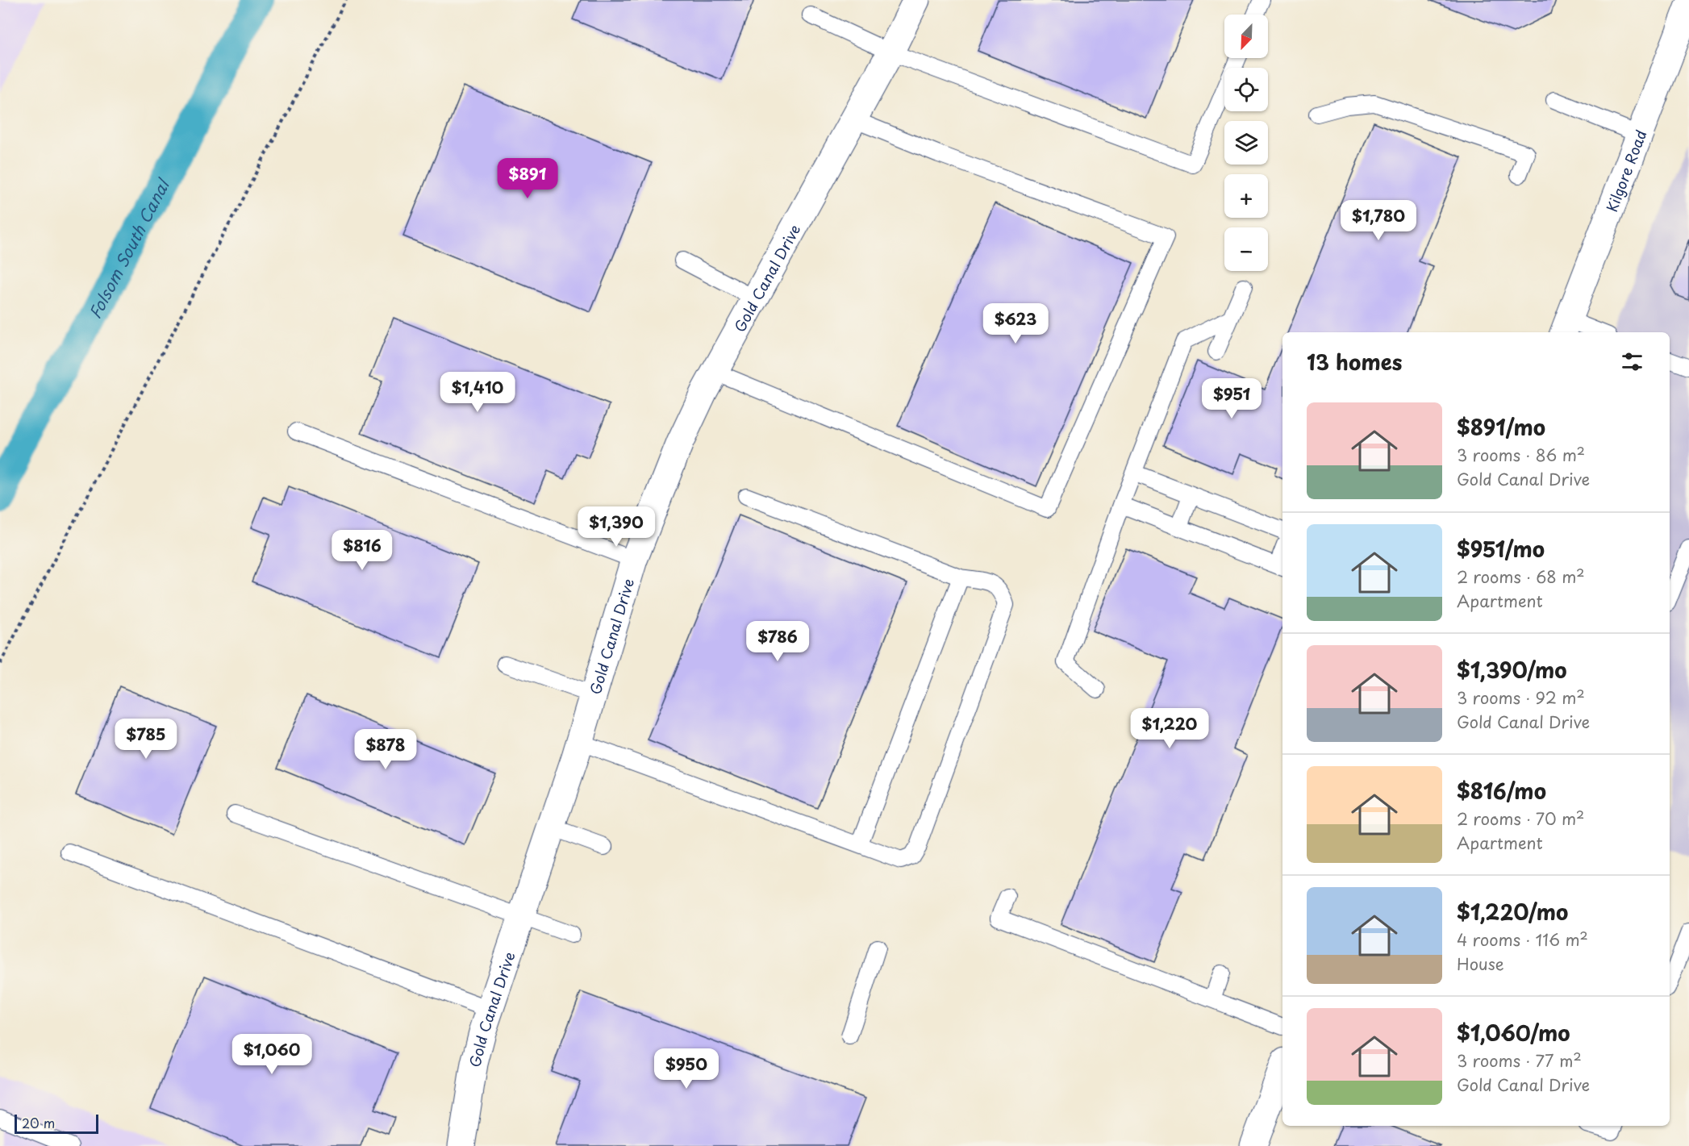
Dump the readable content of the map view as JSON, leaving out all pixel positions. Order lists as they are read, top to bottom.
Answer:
{
  "streets": {
    "street": ["Kilgore Road", "Gold Canal Drive"]
  },
  "water": ["Folsom South Canal"],
  "scale_bar": "20 m",
  "north": "bottom left",
  "page": {
    "map_buttons": ["+", "−"],
    "price": [
      "$891",
      "$1,780",
      "$623",
      "$1,410",
      "$951",
      "$1,390",
      "$816",
      "$786",
      "$1,220",
      "$785",
      "$878",
      "$1,060",
      "$950"
    ],
    "heading": "13 homes",
    "list": [
      {
        "name": "$891/mo",
        "note": "3 rooms · 86 m² · Gold Canal Drive"
      },
      {
        "name": "$951/mo",
        "note": "2 rooms · 68 m² · Apartment"
      },
      {
        "name": "$1,390/mo",
        "note": "3 rooms · 92 m² · Gold Canal Drive"
      },
      {
        "name": "$816/mo",
        "note": "2 rooms · 70 m² · Apartment"
      },
      {
        "name": "$1,220/mo",
        "note": "4 rooms · 116 m² · House"
      },
      {
        "name": "$1,060/mo",
        "note": "3 rooms · 77 m² · Gold Canal Drive"
      }
    ],
    "scale": "20 m"
  }
}
